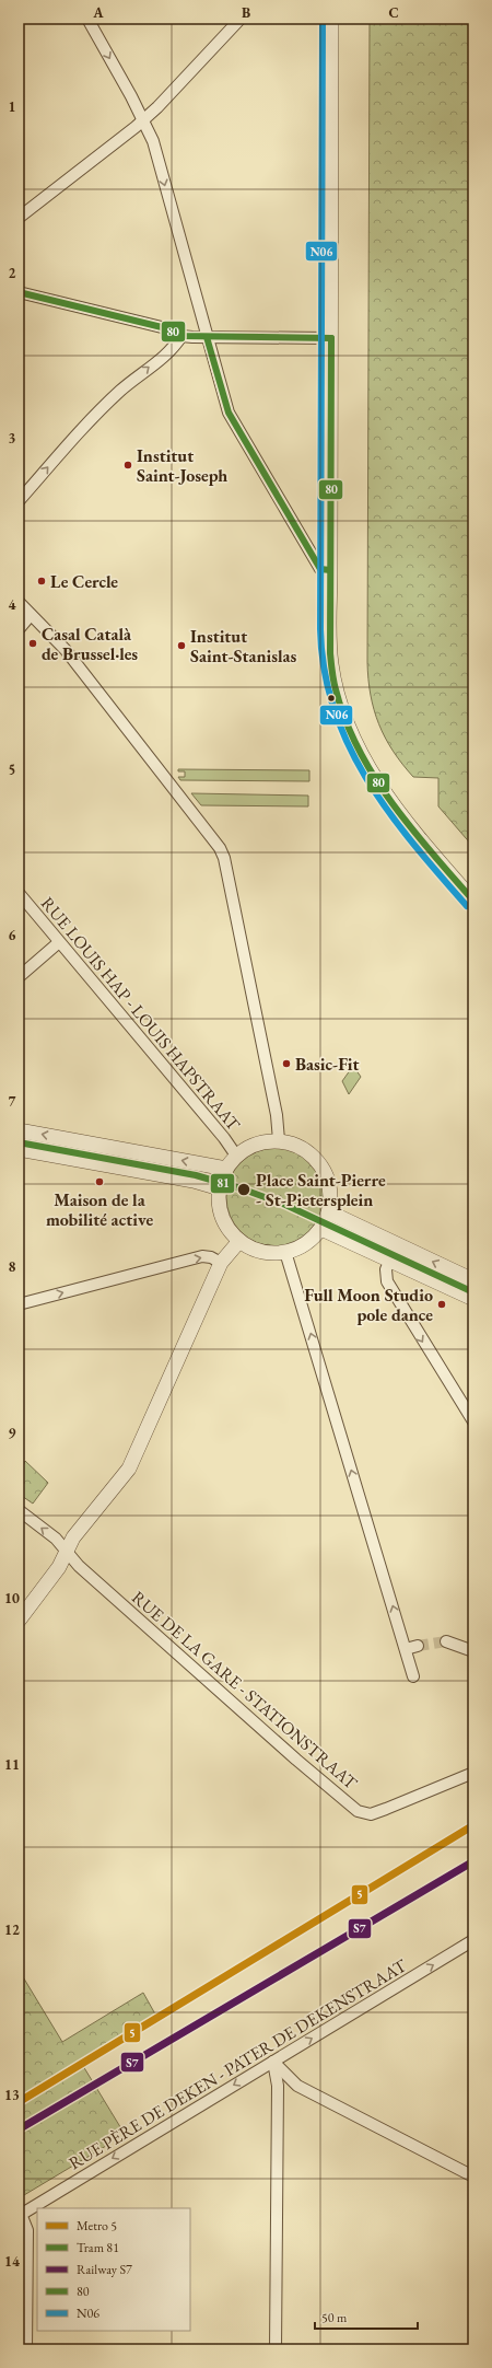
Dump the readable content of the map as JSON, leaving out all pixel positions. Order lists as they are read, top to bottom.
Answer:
{
  "streets": {
    "street": ["RUE LOUIS HAP - LOUIS HAPSTRAAT", "RUE DE LA GARE - STATIONSTRAAT", "RUE PÈRE DE DEKEN - PATER DE DEKENSTRAAT"]
  },
  "places": [
    "Institut Saint-Joseph",
    "Le Cercle",
    "Casal Català de Brussel·les",
    "Institut Saint-Stanislas",
    "Basic-Fit",
    "Maison de la mobilité active",
    "Place Saint-Pierre - St-Pietersplein",
    "Full Moon Studio pole dance"
  ],
  "lines": [
    "transit line N06",
    "transit line 80",
    "tram line 81",
    "metro line 5",
    "rail line S7"
  ],
  "legend": [
    "Metro 5",
    "Tram 81",
    "Railway S7",
    "80",
    "N06"
  ],
  "scale_bar": "50 m",
  "grid": {
    "columns": ["A", "B", "C"],
    "rows": [
      "1",
      "2",
      "3",
      "4",
      "5",
      "6",
      "7",
      "8",
      "9",
      "10",
      "11",
      "12",
      "13",
      "14"
    ]
  }
}
